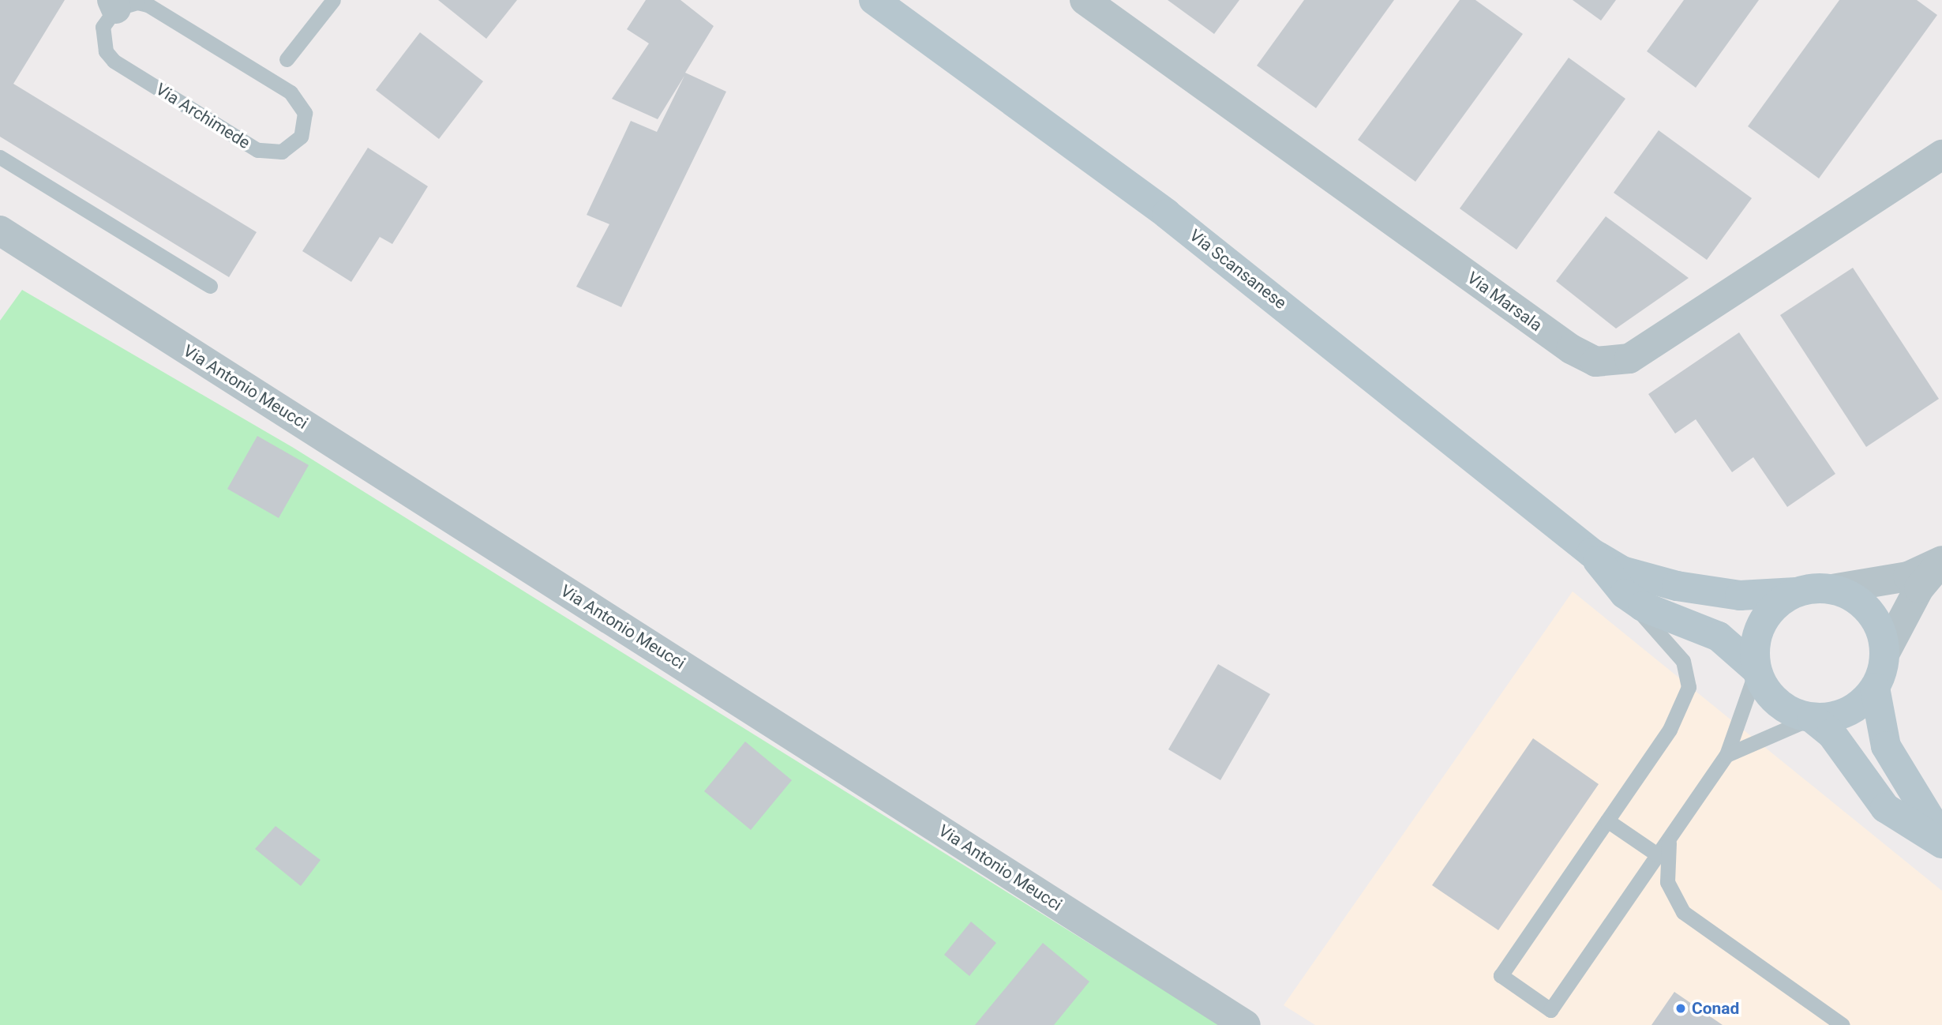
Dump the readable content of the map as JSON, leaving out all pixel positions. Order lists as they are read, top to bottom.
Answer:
{
  "streets": {
    "main road": ["Via Scansanese"],
    "street": ["Via Marsala", "Via Antonio Meucci"],
    "lane": ["Via Archimede"]
  },
  "places": ["Conad"]
}
